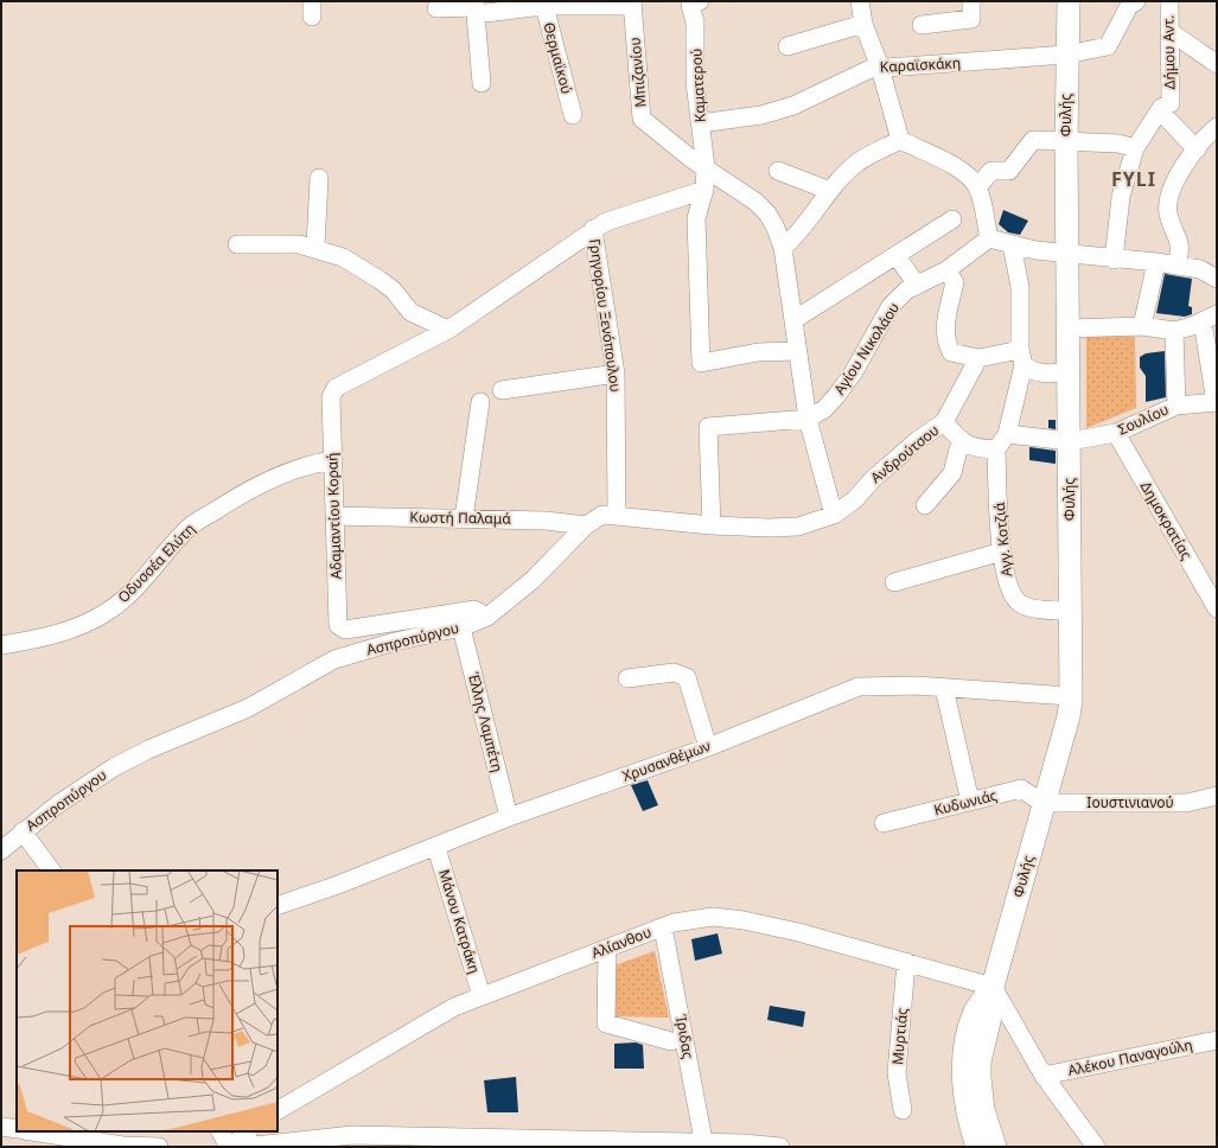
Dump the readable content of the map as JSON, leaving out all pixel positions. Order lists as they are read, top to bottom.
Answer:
{
  "streets": {
    "main road": ["Φυλής"],
    "street": [
      "Δήμου Αντ.",
      "Θερμαϊκού",
      "Καραϊσκάκη",
      "Μπιζανίου",
      "Καματερού",
      "Γρηγορίου Ξενόπουλου",
      "Αγίου Νικολάου",
      "Σουλίου",
      "Ανδρούτσου",
      "Αδαμαντίου Κοραή",
      "Κωστή Παλαμά",
      "Δημοκρατίας",
      "Αγγ. Κοτζιά",
      "Οδυσσέα Ελύτη",
      "Ασπροπύργου",
      "Έλλης Λαμπέτη",
      "Χρυσανθέμων",
      "Κυδωνιάς",
      "Ιουστινιανού",
      "Μάνου Κατράκη",
      "Αλίανθου",
      "Ίριδας",
      "Μυρτιάς",
      "Αλέκου Παναγούλη"
    ]
  },
  "crossings": [
    ["Καραϊσκάκη", "Καματερού"],
    ["Καραϊσκάκη", "Φυλής"],
    ["Μπιζανίου", "Καματερού"],
    ["Μπιζανίου", "Αγίου Νικολάου"],
    ["Μπιζανίου", "Ανδρούτσου"],
    ["Μπιζανίου", "Ασπροπύργου"],
    ["Φυλής", "Σουλίου"],
    ["Φυλής", "Αγγ. Κοτζιά"],
    ["Φυλής", "Χρυσανθέμων"],
    ["Φυλής", "Κυδωνιάς"],
    ["Φυλής", "Ιουστινιανού"],
    ["Φυλής", "Αλίανθου"],
    ["Γρηγορίου Ξενόπουλου", "Ασπροπύργου"],
    ["Σουλίου", "Δημοκρατίας"],
    ["Ανδρούτσου", "Ασπροπύργου"],
    ["Αδαμαντίου Κοραή", "Κωστή Παλαμά"],
    ["Αδαμαντίου Κοραή", "Οδυσσέα Ελύτη"],
    ["Αδαμαντίου Κοραή", "Ασπροπύργου"],
    ["Κωστή Παλαμά", "Ασπροπύργου"],
    ["Ασπροπύργου", "Έλλης Λαμπέτη"],
    ["Έλλης Λαμπέτη", "Χρυσανθέμων"],
    ["Χρυσανθέμων", "Μάνου Κατράκη"],
    ["Κυδωνιάς", "Ιουστινιανού"],
    ["Μάνου Κατράκη", "Αλίανθου"],
    ["Αλίανθου", "Ίριδας"],
    ["Αλίανθου", "Μυρτιάς"]
  ],
  "districts": ["FYLI"]
}
